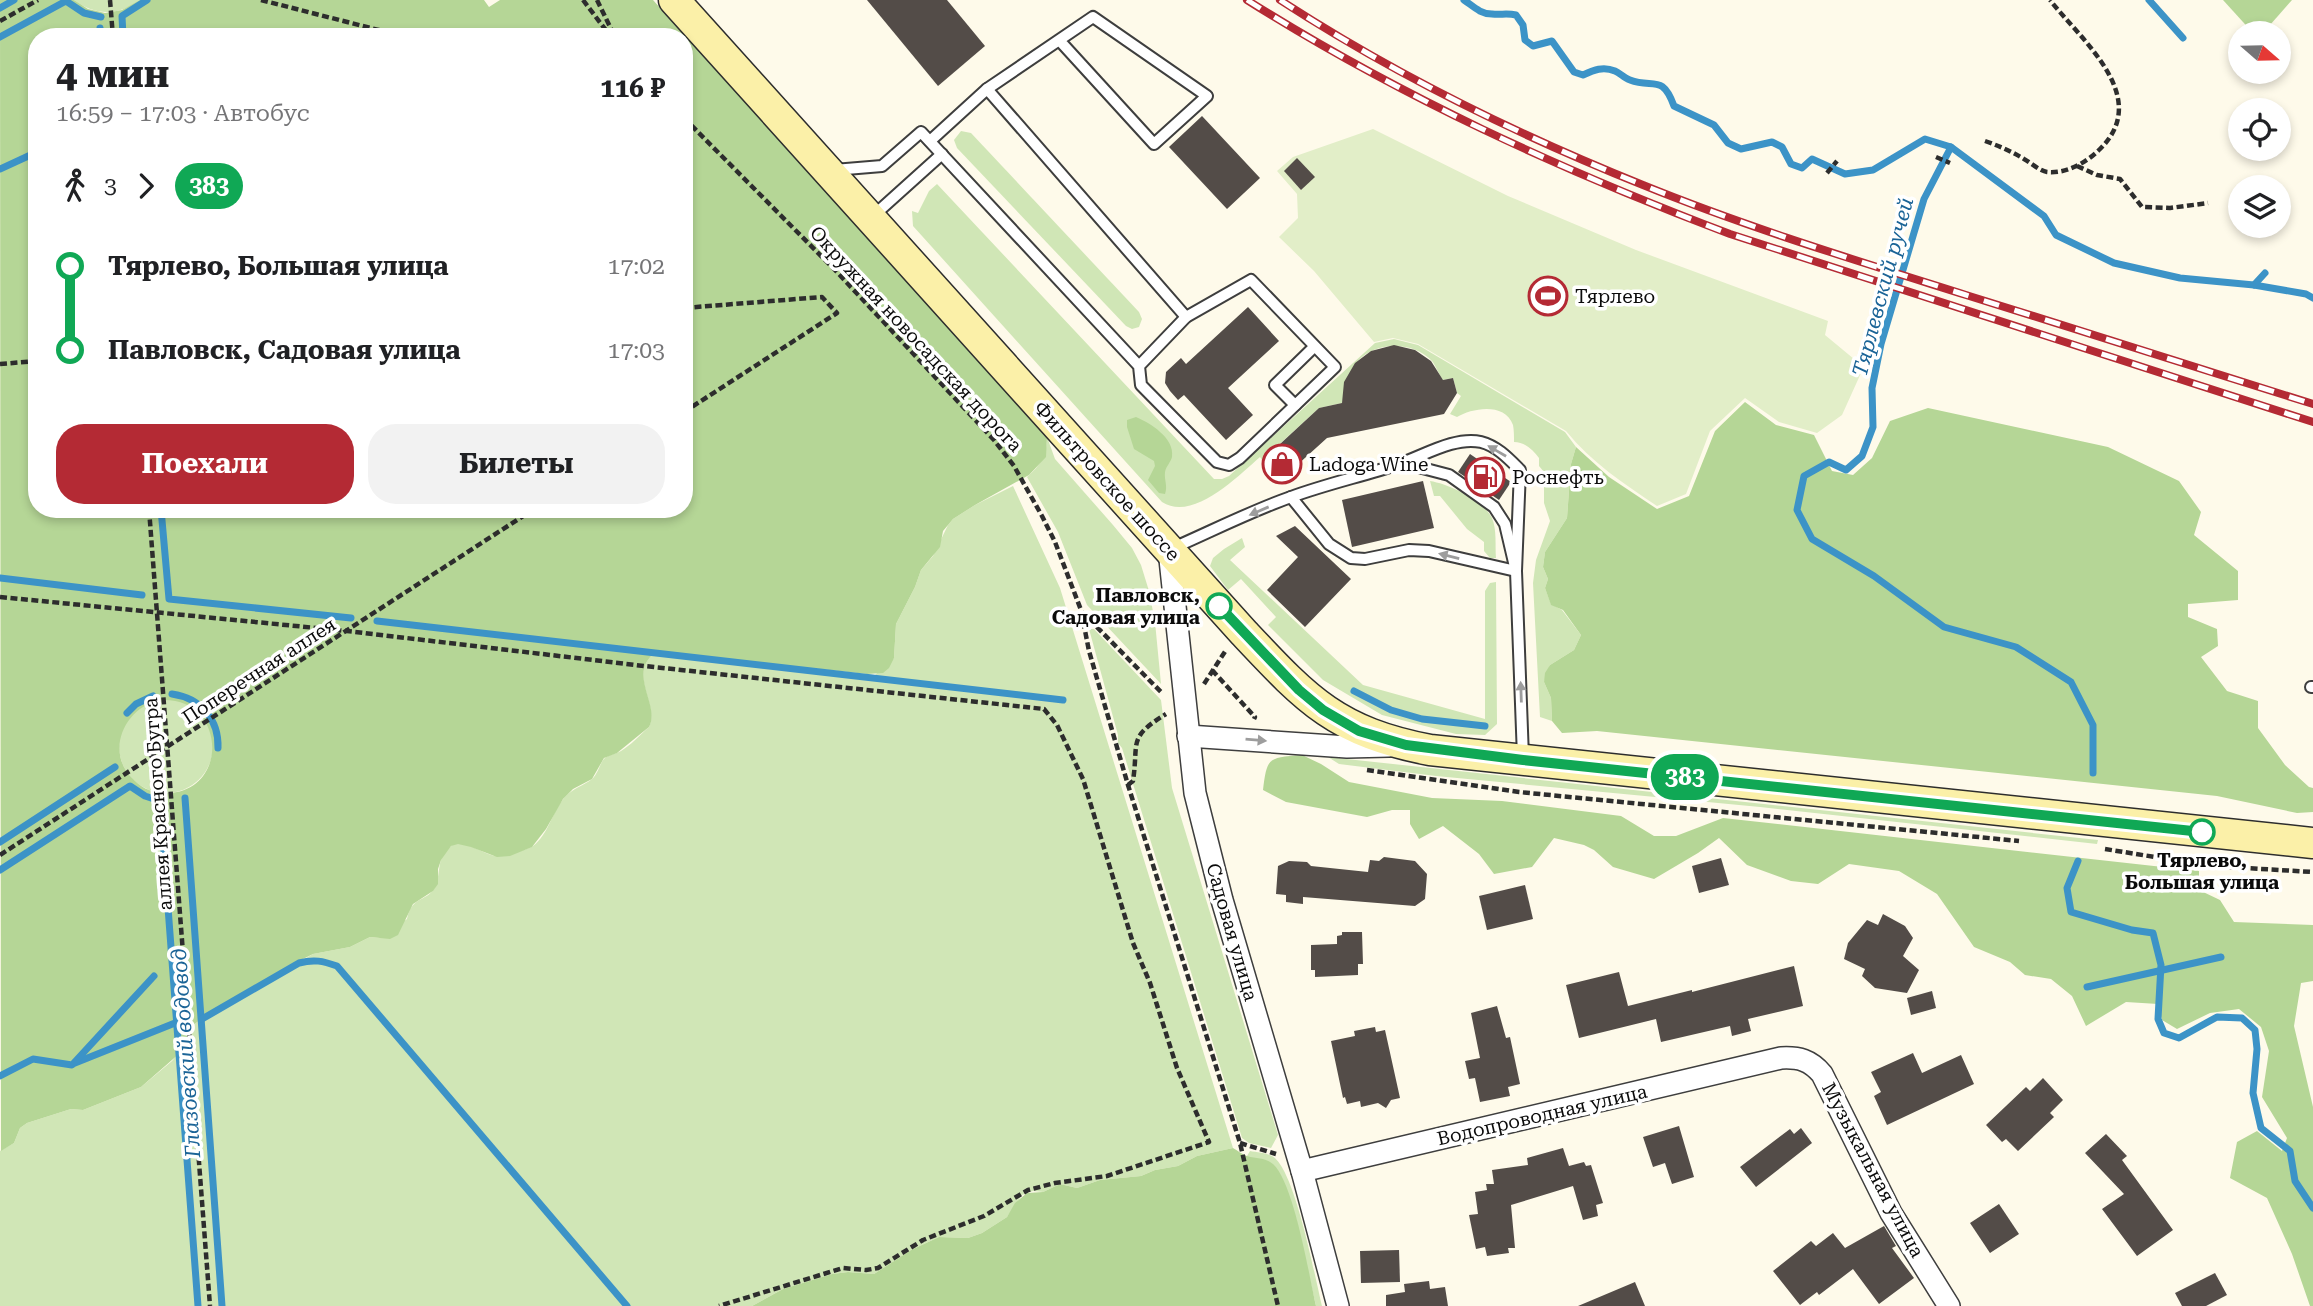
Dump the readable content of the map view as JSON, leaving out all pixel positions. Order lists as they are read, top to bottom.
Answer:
{
  "streets": {
    "main road": ["Фильтровское шоссе"],
    "street": ["Садовая улица", "Водопроводная улица", "Музыкальная улица"],
    "path": ["Окружная новосадская дорога", "Поперечная аллея", "аллея Красного Бугра"]
  },
  "crossings": [
    ["Фильтровское шоссе", "Садовая улица"],
    ["Поперечная аллея", "аллея Красного Бугра"],
    ["Садовая улица", "Водопроводная улица"],
    ["Водопроводная улица", "Музыкальная улица"]
  ],
  "water": ["Тярлевский ручей", "Глазовский водовод"],
  "places": {
    "sports": ["Тярлево"],
    "shop": ["Ladoga Wine"],
    "fuel station": ["Роснефть"],
    "other": ["Павловск, Садовая улица", "Тярлево, Большая улица"]
  },
  "lines": ["bus line 383"],
  "north": "right",
  "page": {
    "on_map": "383",
    "heading": ["4 мин", "16:59 – 17:03 · Автобус", "116 ₽"],
    "legs": ["3", "383"],
    "list": [
      {
        "name": "Тярлево, Большая улица",
        "value": "17:02"
      },
      {
        "name": "Павловск, Садовая улица",
        "value": "17:03"
      }
    ],
    "buttons": ["Поехали", "Билеты"]
  }
}
